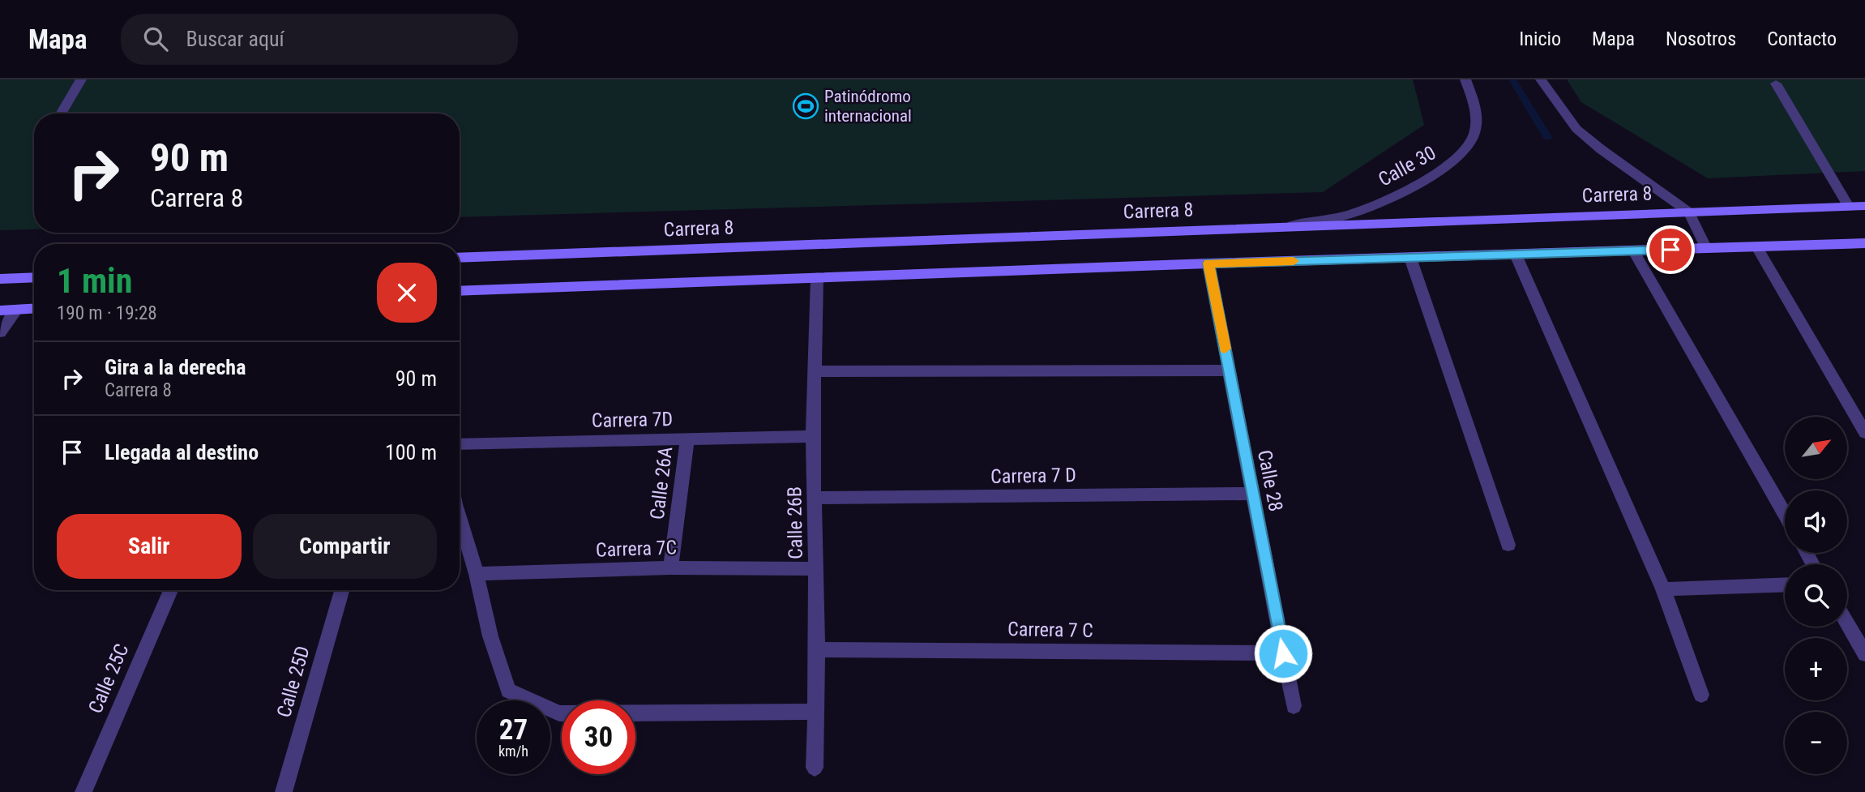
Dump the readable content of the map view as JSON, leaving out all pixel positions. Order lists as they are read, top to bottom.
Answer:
{
  "streets": {
    "main road": ["Carrera 8"],
    "street": [
      "Calle 30",
      "Carrera 7D",
      "Carrera 7 D",
      "Calle 28",
      "Calle 26A",
      "Calle 26B",
      "Carrera 7C",
      "Carrera 7 C",
      "Calle 25C",
      "Calle 25D"
    ]
  },
  "crossings": [
    ["Calle 30", "Carrera 8"],
    ["Carrera 7D", "Calle 26A"],
    ["Carrera 7D", "Calle 26B"],
    ["Carrera 7 D", "Calle 28"],
    ["Carrera 7 D", "Calle 26B"],
    ["Calle 28", "Carrera 7 C"],
    ["Calle 26A", "Carrera 7C"],
    ["Calle 26B", "Carrera 7C"],
    ["Calle 26B", "Carrera 7 C"]
  ],
  "places": {
    "sports": ["Patinódromo internacional"]
  },
  "north": "top right",
  "page": {
    "header": "Mapa",
    "search": "Buscar aquí",
    "nav": [
      "Inicio",
      "Mapa",
      "Nosotros",
      "Contacto"
    ],
    "turn": ["90 m", "Carrera 8"],
    "heading": ["1 min", "190 m · 19:28"],
    "list": [
      {
        "name": "Gira a la derecha",
        "note": "Carrera 8",
        "value": "90 m"
      },
      {
        "name": "Llegada al destino",
        "value": "100 m"
      }
    ],
    "map_buttons": ["+", "−"],
    "buttons": ["Salir", "Compartir"],
    "speed": "27 km/h",
    "limit": "30"
  }
}
